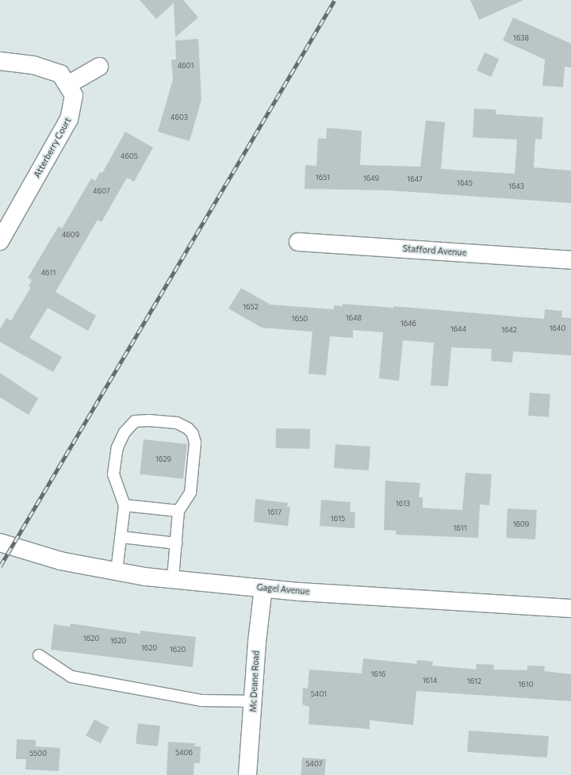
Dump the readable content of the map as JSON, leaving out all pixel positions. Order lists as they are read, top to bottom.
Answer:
{
  "streets": {
    "street": [
      "Atterberry Court",
      "Stafford Avenue",
      "Gagel Avenue",
      "Mc Deane Road"
    ]
  },
  "crossings": [
    ["Gagel Avenue", "Mc Deane Road"]
  ],
  "house_numbers": [
    "1638",
    "4601",
    "4603",
    "4605",
    "1651",
    "1649",
    "1647",
    "1645",
    "1643",
    "4607",
    "4609",
    "4611",
    "1652",
    "1648",
    "1650",
    "1646",
    "1640",
    "1644",
    "1642",
    "1629",
    "1613",
    "1617",
    "1615",
    "1609",
    "1611",
    "1620",
    "1620",
    "1620",
    "1620",
    "1616",
    "1614",
    "1612",
    "1610",
    "5401",
    "5406",
    "5500",
    "5407"
  ]
}
